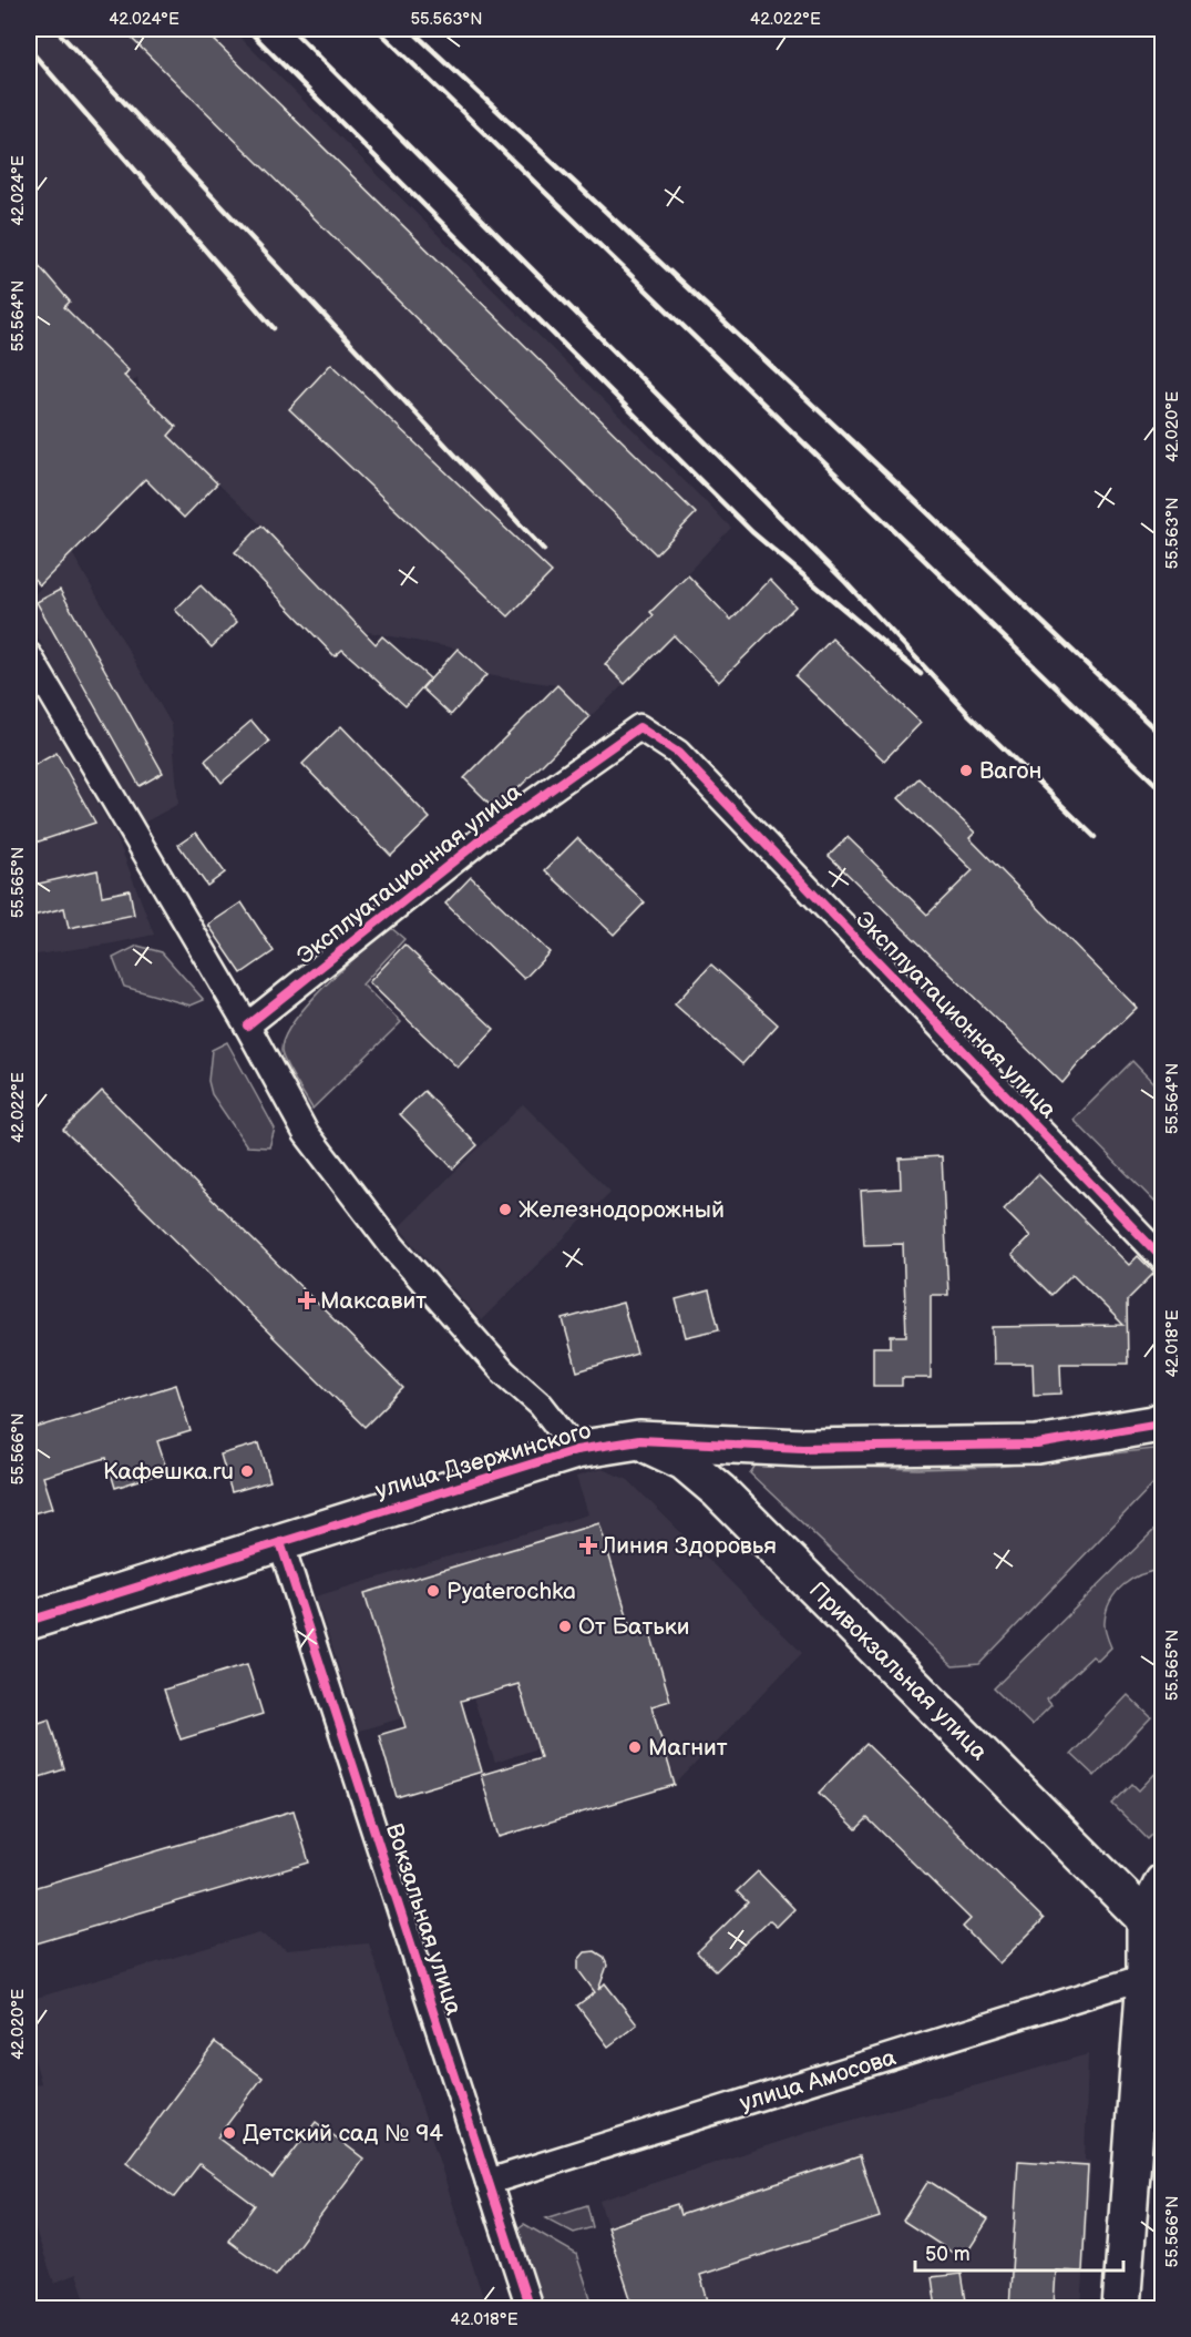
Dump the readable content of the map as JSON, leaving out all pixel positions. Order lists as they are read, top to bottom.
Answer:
{
  "streets": {
    "street": [
      "Эксплуатационная улица",
      "улица Дзержинского",
      "Привокзальная улица",
      "Вокзальная улица",
      "улица Амосова"
    ]
  },
  "crossings": [
    ["улица Дзержинского", "Привокзальная улица"],
    ["улица Дзержинского", "Вокзальная улица"],
    ["Вокзальная улица", "улица Амосова"]
  ],
  "places": {
    "other": [
      "Вагон",
      "Железнодорожный",
      "Кафешка.ru",
      "Pyaterochka",
      "От Батьки",
      "Магнит",
      "Детский сад № 94"
    ],
    "health": ["Максавит", "Линия Здоровья"]
  },
  "scale_bar": "50 m",
  "coordinates": [
    "42.024°E",
    "55.563°N",
    "42.022°E",
    "55.564°N",
    "42.020°E",
    "55.565°N",
    "42.018°E",
    "55.566°N"
  ]
}
